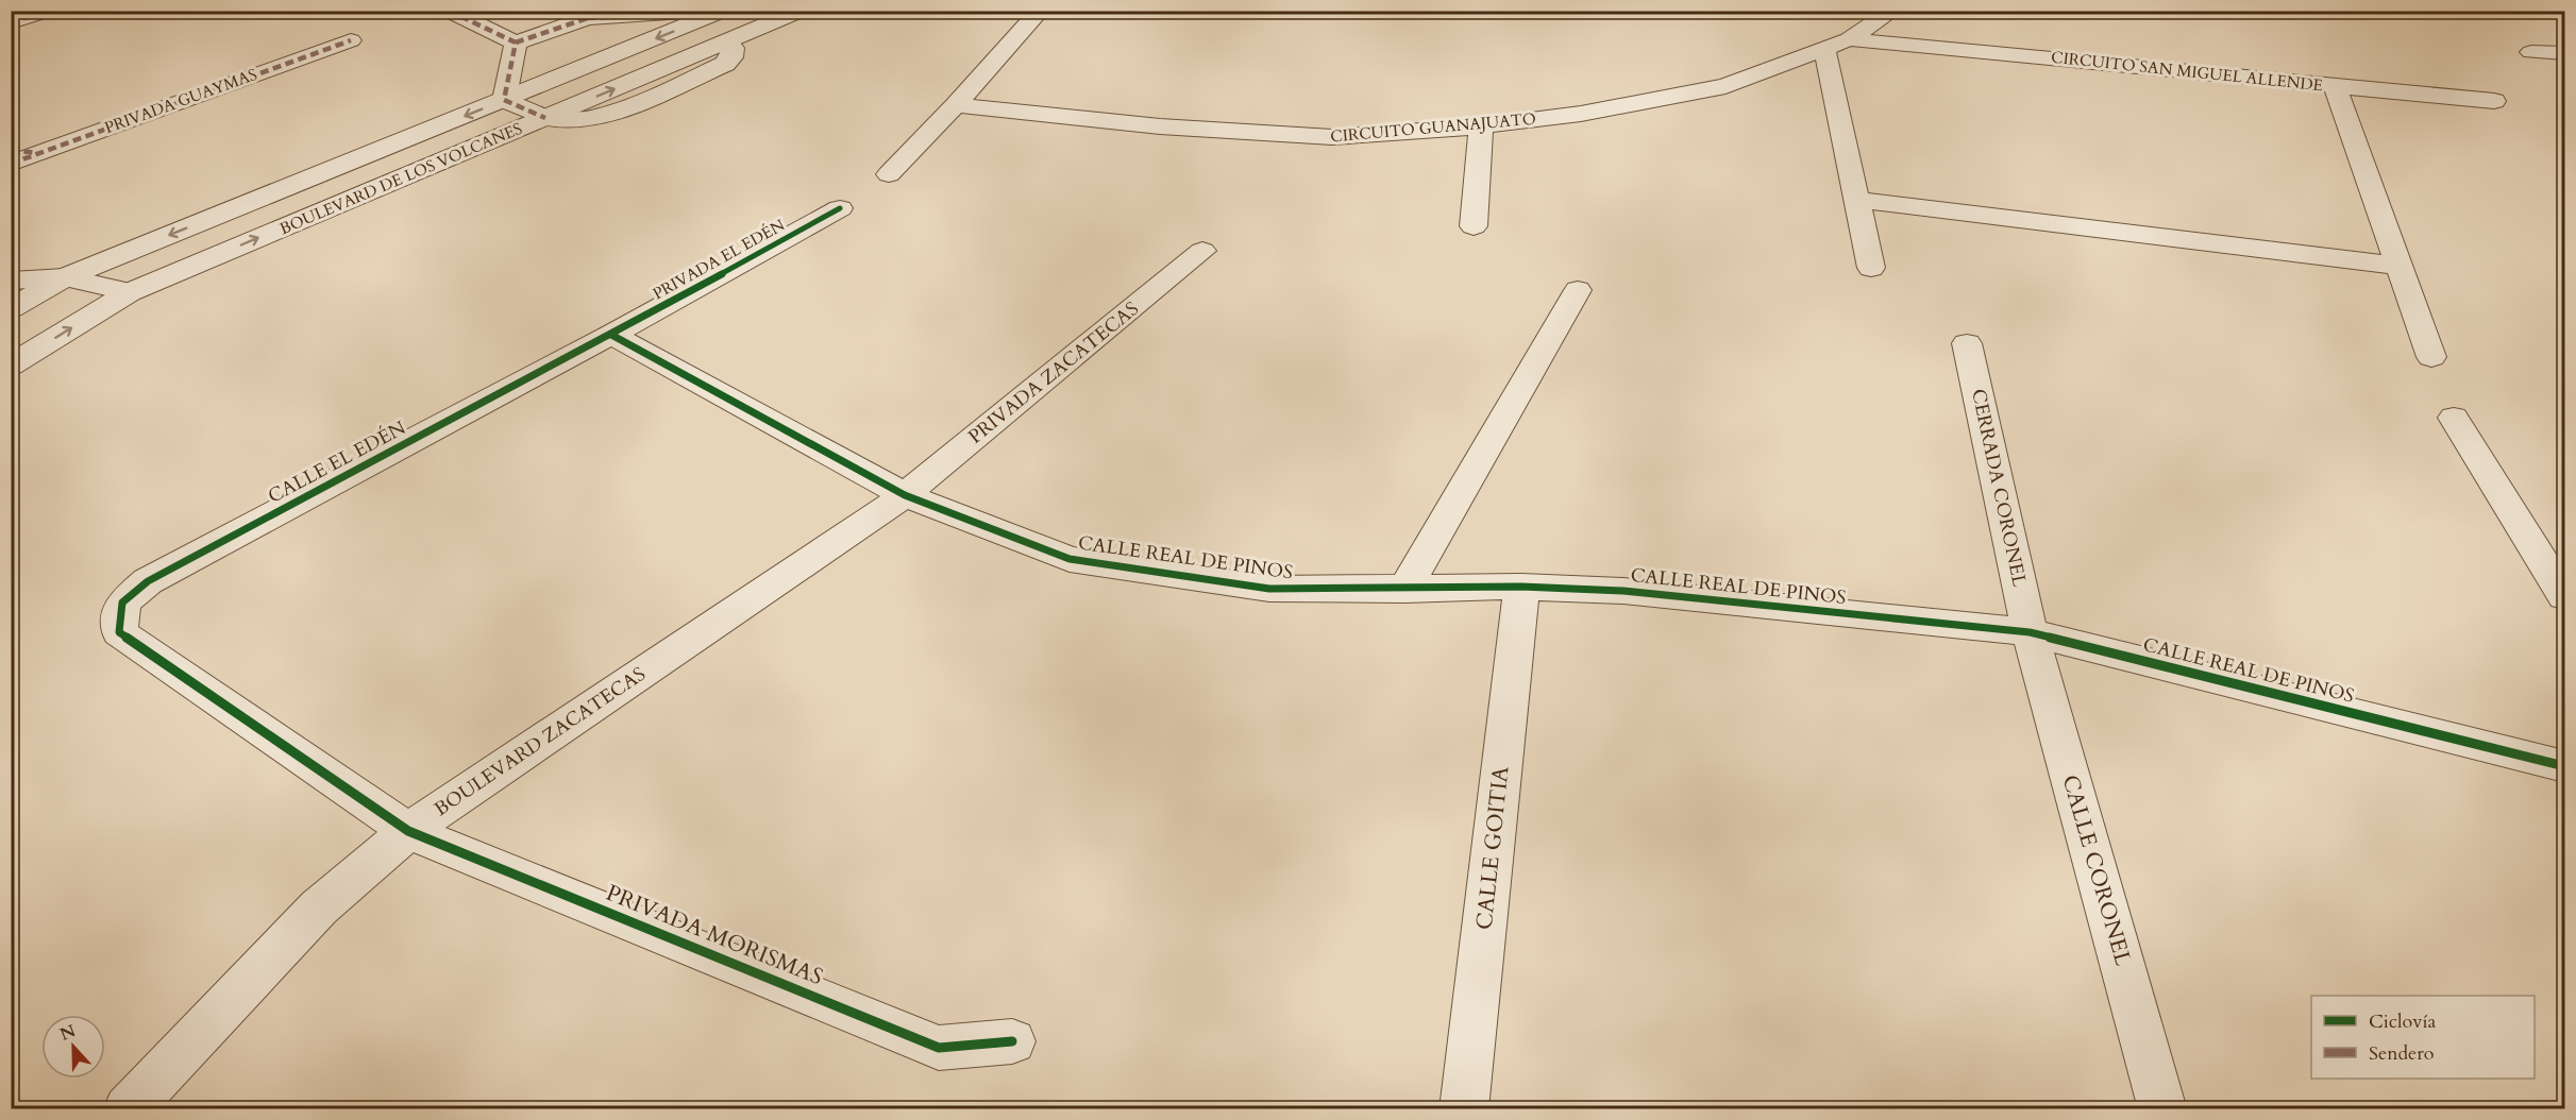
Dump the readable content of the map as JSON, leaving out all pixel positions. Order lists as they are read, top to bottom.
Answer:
{
  "streets": {
    "street": [
      "CIRCUITO SAN MIGUEL ALLENDE",
      "PRIVADA GUAYMAS",
      "CIRCUITO GUANAJUATO",
      "BOULEVARD DE LOS VOLCANES",
      "PRIVADA EL EDÉN",
      "PRIVADA ZACATECAS",
      "CALLE EL EDÉN",
      "CERRADA CORONEL",
      "CALLE REAL DE PINOS",
      "BOULEVARD ZACATECAS",
      "CALLE GOITIA",
      "CALLE CORONEL",
      "PRIVADA MORISMAS"
    ]
  },
  "crossings": [
    ["CIRCUITO SAN MIGUEL ALLENDE", "CIRCUITO GUANAJUATO"],
    ["PRIVADA EL EDÉN", "CALLE EL EDÉN"],
    ["PRIVADA ZACATECAS", "CALLE REAL DE PINOS"],
    ["PRIVADA ZACATECAS", "BOULEVARD ZACATECAS"],
    ["CALLE EL EDÉN", "BOULEVARD ZACATECAS"],
    ["CALLE EL EDÉN", "PRIVADA MORISMAS"],
    ["CERRADA CORONEL", "CALLE REAL DE PINOS"],
    ["CERRADA CORONEL", "CALLE CORONEL"],
    ["CALLE REAL DE PINOS", "BOULEVARD ZACATECAS"],
    ["CALLE REAL DE PINOS", "CALLE GOITIA"],
    ["CALLE REAL DE PINOS", "CALLE CORONEL"],
    ["BOULEVARD ZACATECAS", "PRIVADA MORISMAS"]
  ],
  "legend": ["Ciclovía", "Sendero"],
  "north": "top"
}
